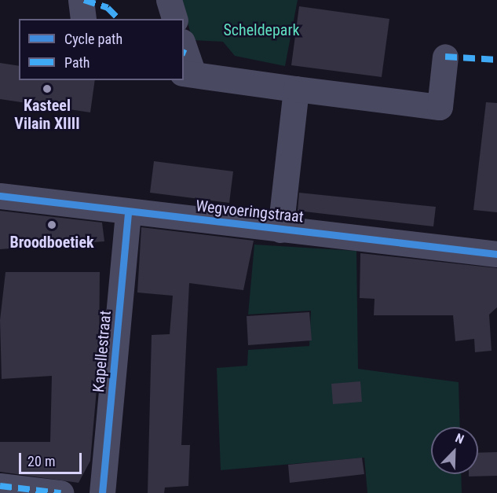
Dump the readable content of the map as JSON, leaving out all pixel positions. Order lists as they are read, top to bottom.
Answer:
{
  "streets": {
    "street": ["Wegvoeringstraat", "Kapellestraat"]
  },
  "crossings": [
    ["Wegvoeringstraat", "Kapellestraat"]
  ],
  "parks": ["Scheldepark"],
  "places": ["Kasteel Vilain XIIII", "Broodboetiek"],
  "legend": ["Cycle path", "Path"],
  "scale_bar": "20 m",
  "north": "top right"
}
